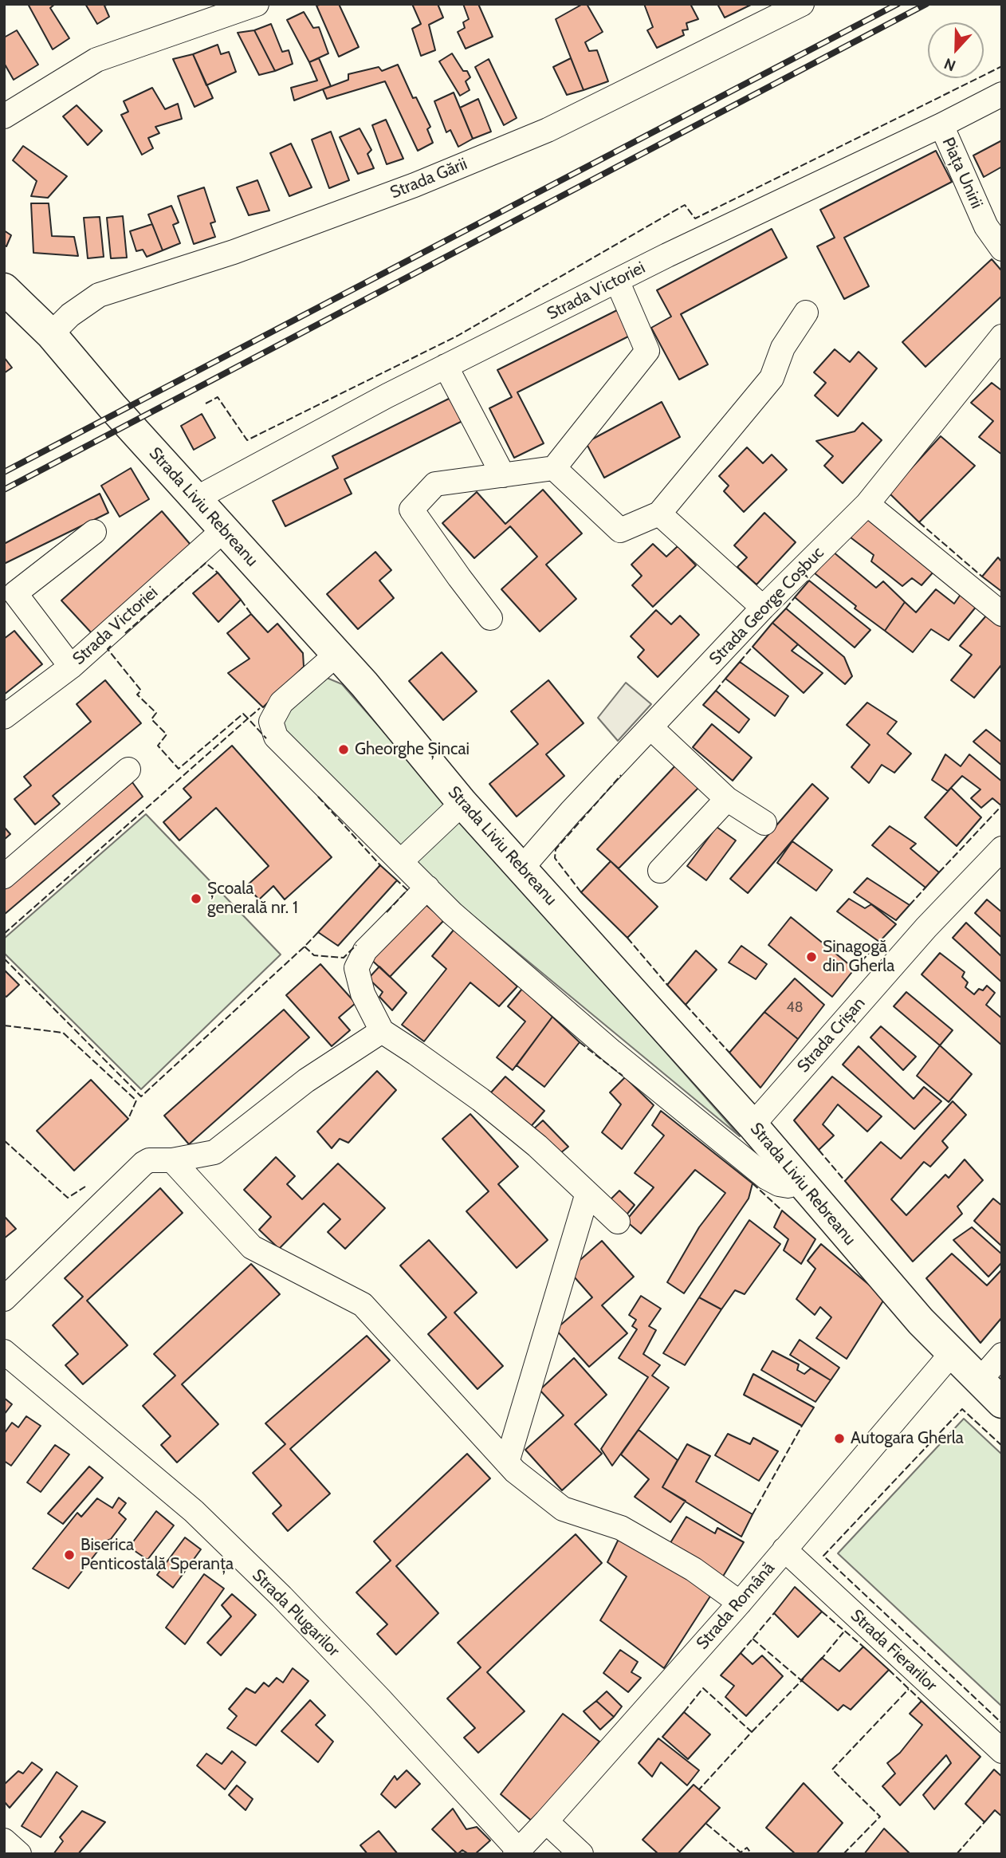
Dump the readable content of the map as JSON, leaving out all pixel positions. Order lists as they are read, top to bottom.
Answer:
{
  "streets": {
    "main road": ["Strada Liviu Rebreanu"],
    "street": [
      "Piața Unirii",
      "Strada Gării",
      "Strada Victoriei",
      "Strada George Coșbuc",
      "Strada Crișan",
      "Strada Română",
      "Strada Plugarilor",
      "Strada Fierarilor"
    ]
  },
  "crossings": [
    ["Piața Unirii", "Strada Victoriei"],
    ["Strada Gării", "Strada Liviu Rebreanu"],
    ["Strada Victoriei", "Strada Liviu Rebreanu"],
    ["Strada Liviu Rebreanu", "Strada George Coșbuc"],
    ["Strada Liviu Rebreanu", "Strada Crișan"],
    ["Strada Liviu Rebreanu", "Strada Română"],
    ["Strada Română", "Strada Plugarilor"],
    ["Strada Română", "Strada Fierarilor"]
  ],
  "places": [
    "Gheorghe Șincai",
    "Școala generală nr. 1",
    "Sinagogă din Gherla",
    "Autogara Gherla",
    "Biserica Penticostală Speranța"
  ],
  "house_numbers": ["48"],
  "north": "bottom"
}
